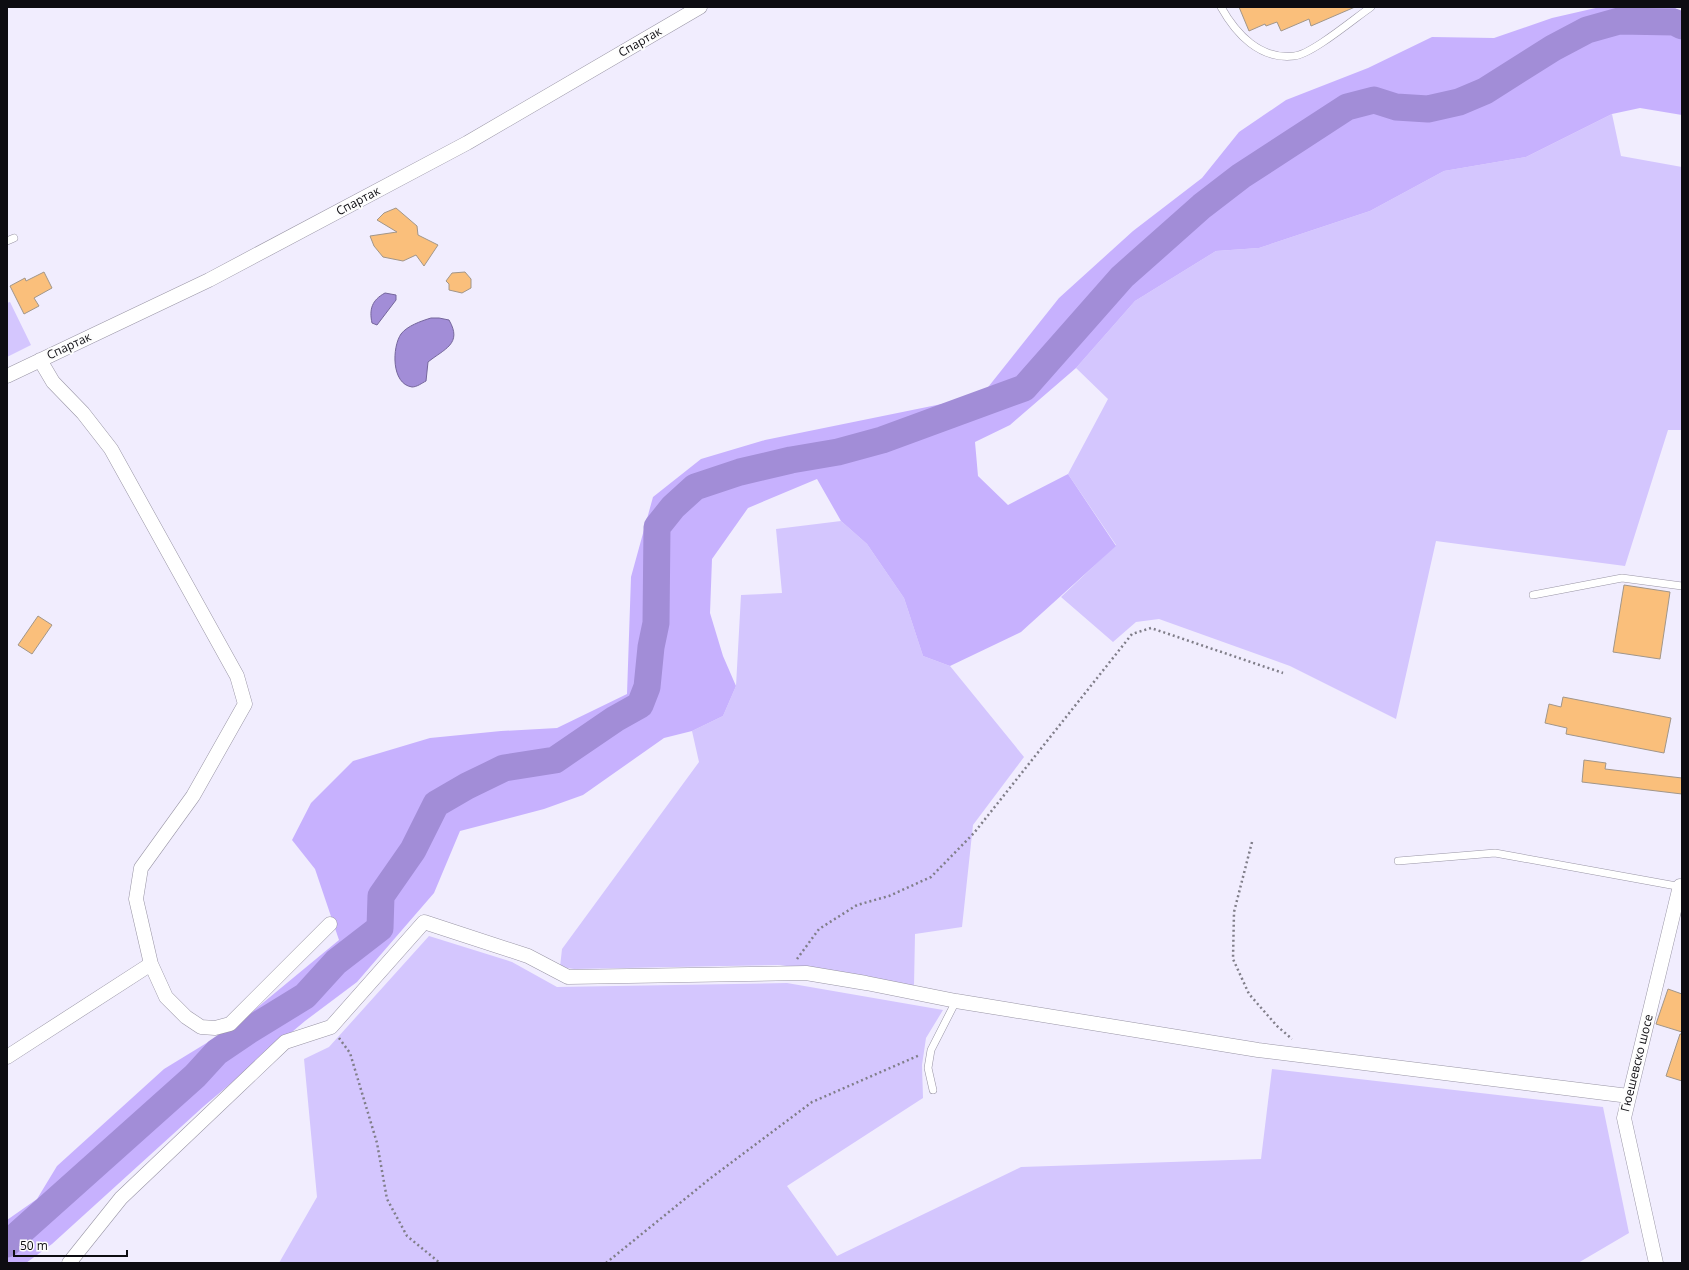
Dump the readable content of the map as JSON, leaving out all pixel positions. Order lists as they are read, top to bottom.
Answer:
{
  "streets": {
    "street": ["Спартак", "Гюешевско шосе"]
  },
  "scale_bar": "50 m"
}
